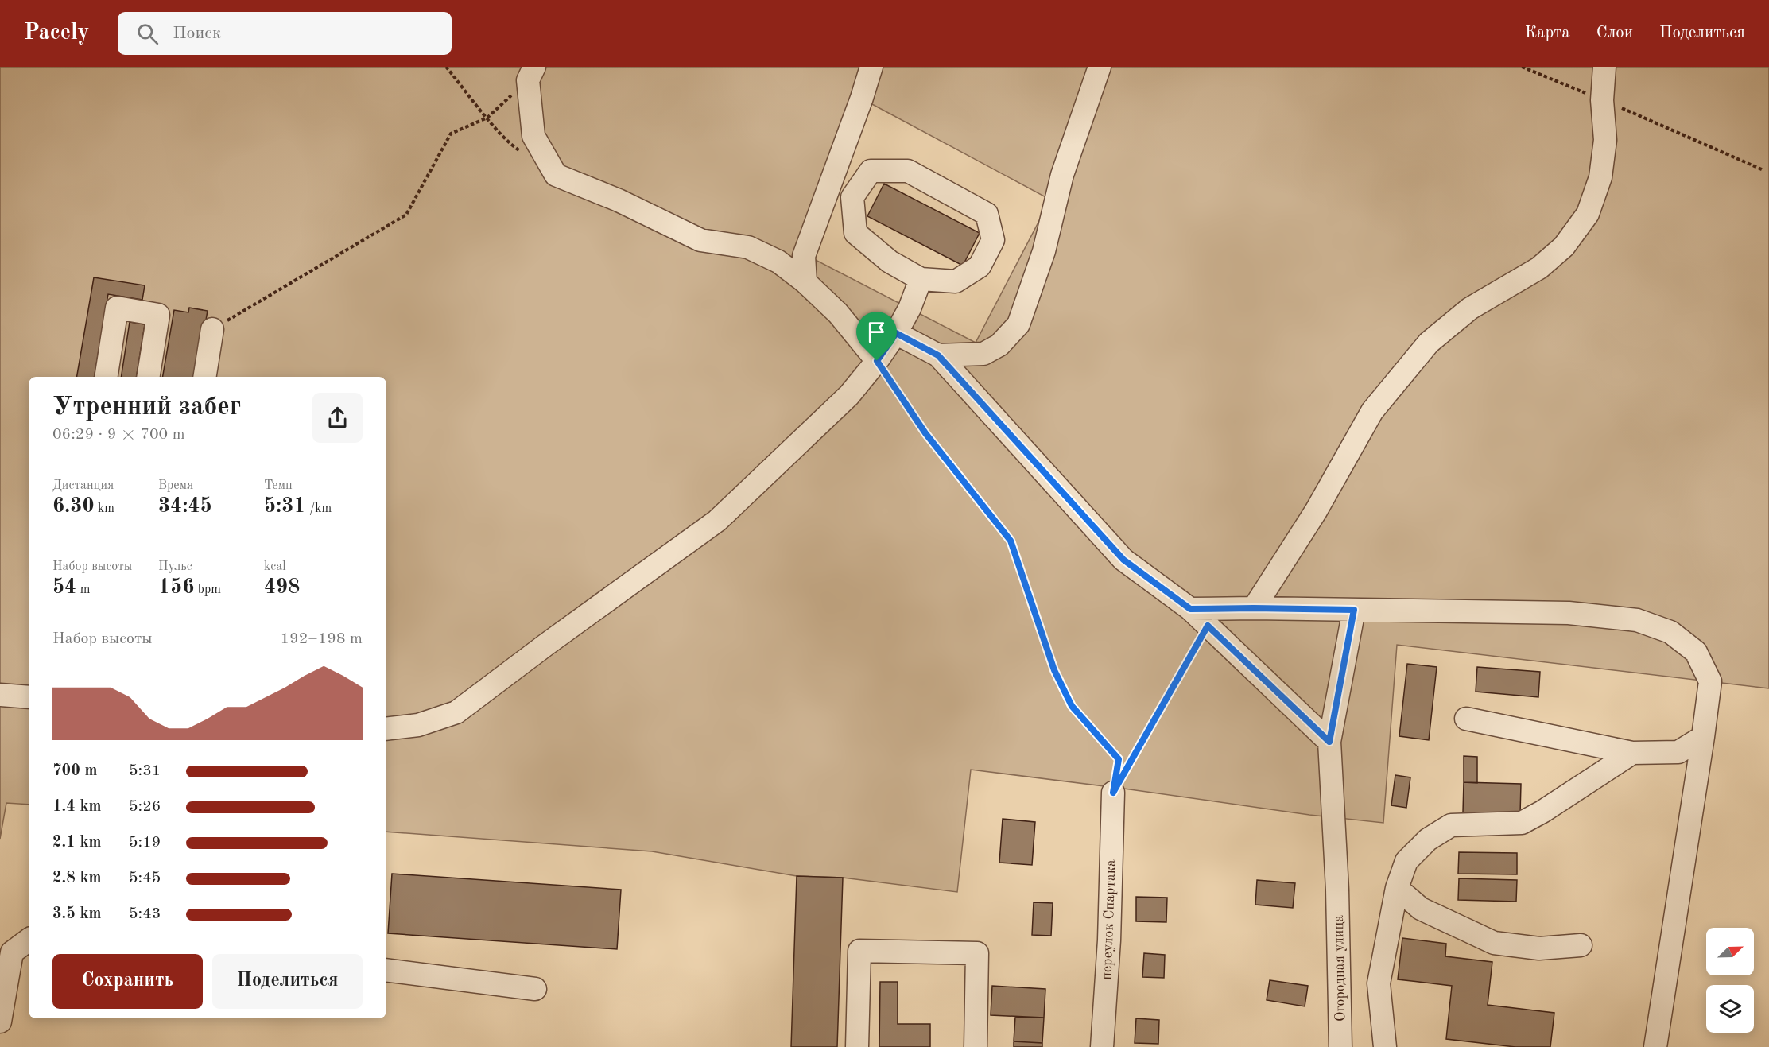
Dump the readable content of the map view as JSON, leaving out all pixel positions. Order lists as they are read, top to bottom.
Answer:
{
  "streets": {
    "street": ["переулок Спартака", "Огородная улица"]
  },
  "north": "top right",
  "page": {
    "header": "Pacely",
    "search": "Поиск",
    "nav": ["Карта", "Слои", "Поделиться"],
    "heading": ["Утренний забег", "06:29 · 9 × 700 m"],
    "stats": [
      ["Дистанция", "6.30 km"],
      ["Время", "34:45"],
      ["Темп", "5:31 /km"],
      ["Набор высоты", "54 m"],
      ["Пульс", "156 bpm"],
      ["kcal", "498"]
    ],
    "chart": ["Набор высоты", "192–198 m"],
    "list": [
      {
        "name": "700 m",
        "note": "5:31"
      },
      {
        "name": "1.4 km",
        "note": "5:26"
      },
      {
        "name": "2.1 km",
        "note": "5:19"
      },
      {
        "name": "2.8 km",
        "note": "5:45"
      },
      {
        "name": "3.5 km",
        "note": "5:43"
      }
    ],
    "buttons": ["Сохранить", "Поделиться"]
  }
}
